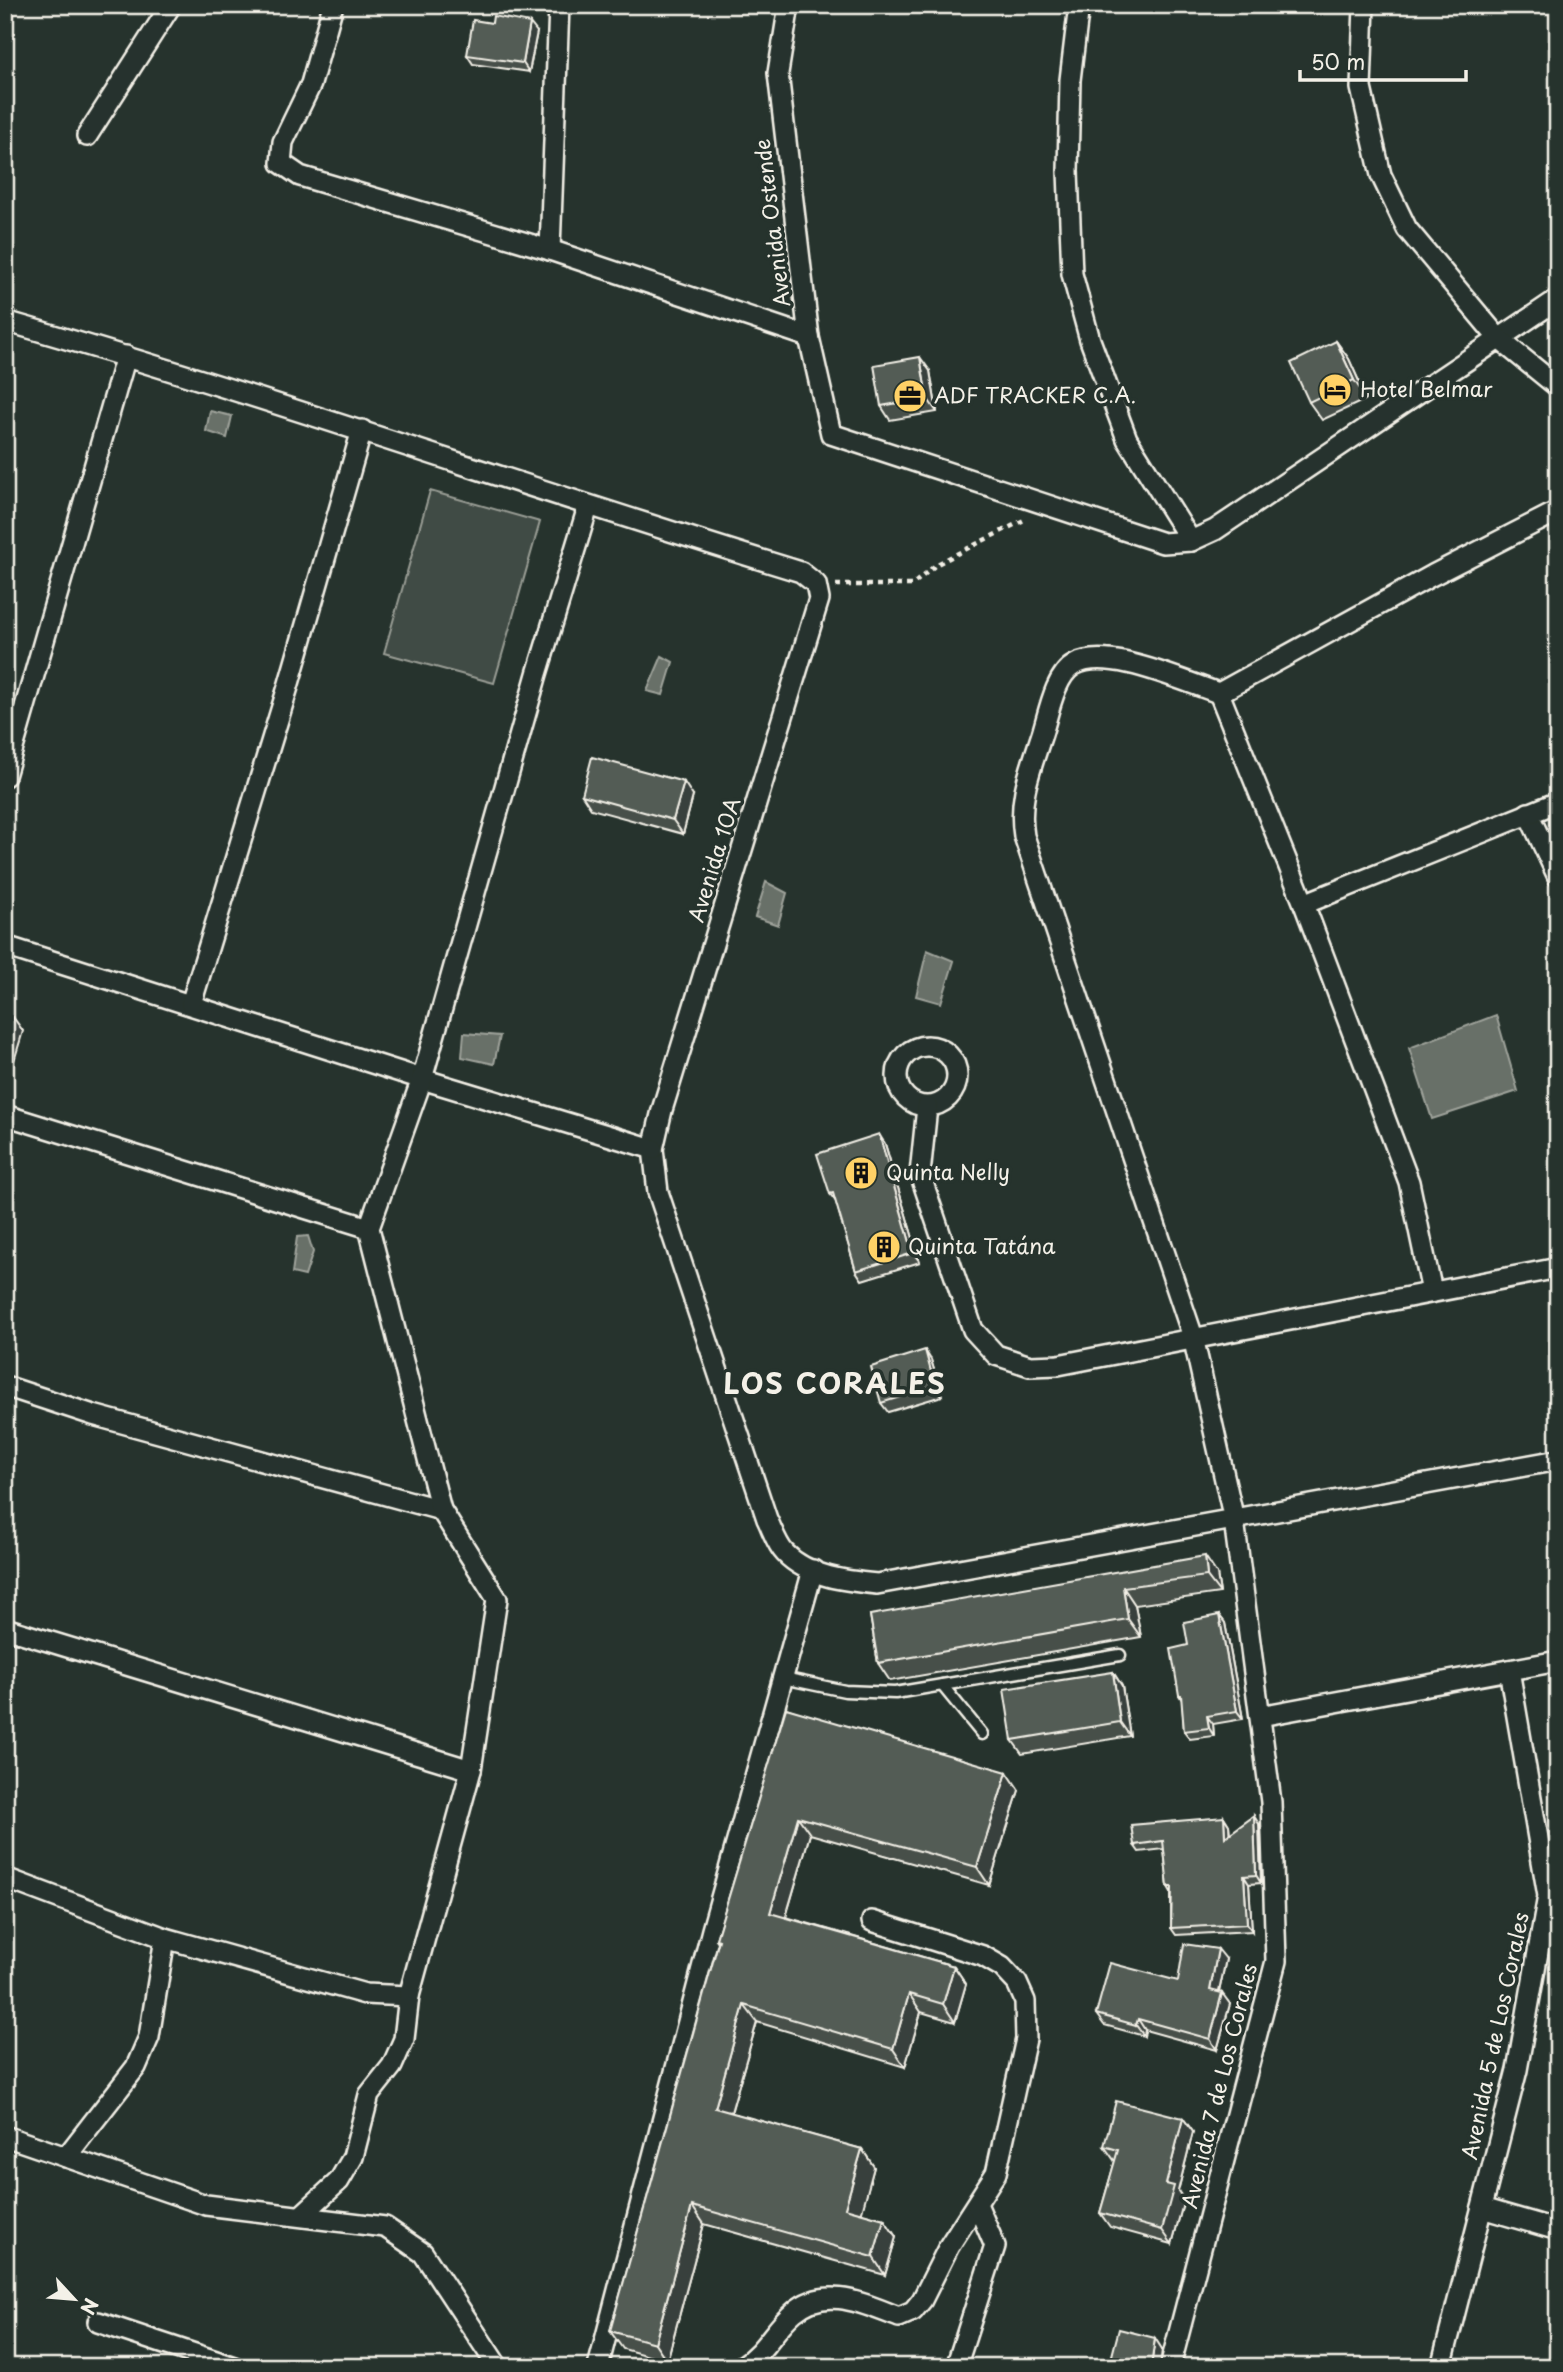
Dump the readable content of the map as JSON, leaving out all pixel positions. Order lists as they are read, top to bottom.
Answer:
{
  "streets": {
    "street": [
      "Avenida Ostende",
      "Avenida 10A",
      "Avenida 5 de Los Corales",
      "Avenida 7 de Los Corales"
    ]
  },
  "districts": ["LOS CORALES"],
  "places": {
    "hotel": ["Hotel Belmar"],
    "office": ["ADF TRACKER C.A."],
    "building": ["Quinta Nelly", "Quinta Tatána"]
  },
  "scale_bar": "50 m",
  "north": "bottom right"
}
